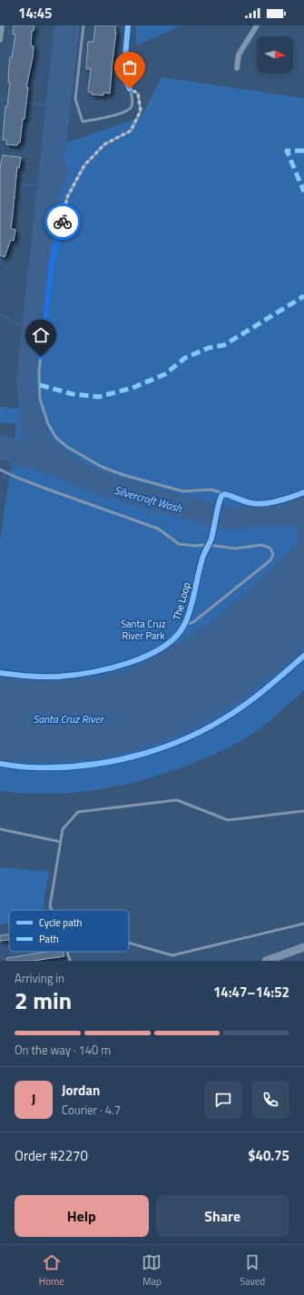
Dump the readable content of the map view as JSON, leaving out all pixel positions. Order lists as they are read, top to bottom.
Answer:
{
  "streets": {
    "cycle path": ["The Loop"]
  },
  "water": ["Silvercroft Wash", "Santa Cruz River"],
  "parks": ["Santa Cruz River Park"],
  "legend": ["Cycle path", "Path"],
  "north": "right",
  "page": {
    "status": "14:45",
    "heading": ["2 min", "Arriving in", "14:47–14:52"],
    "panel": [
      "Jordan",
      "Courier · 4.7",
      "Order #2270",
      "$40.75"
    ],
    "bar": "On the way · 140 m",
    "round": "J",
    "buttons": ["Help", "Share"],
    "tabs": ["Home", "Map", "Saved"]
  }
}
